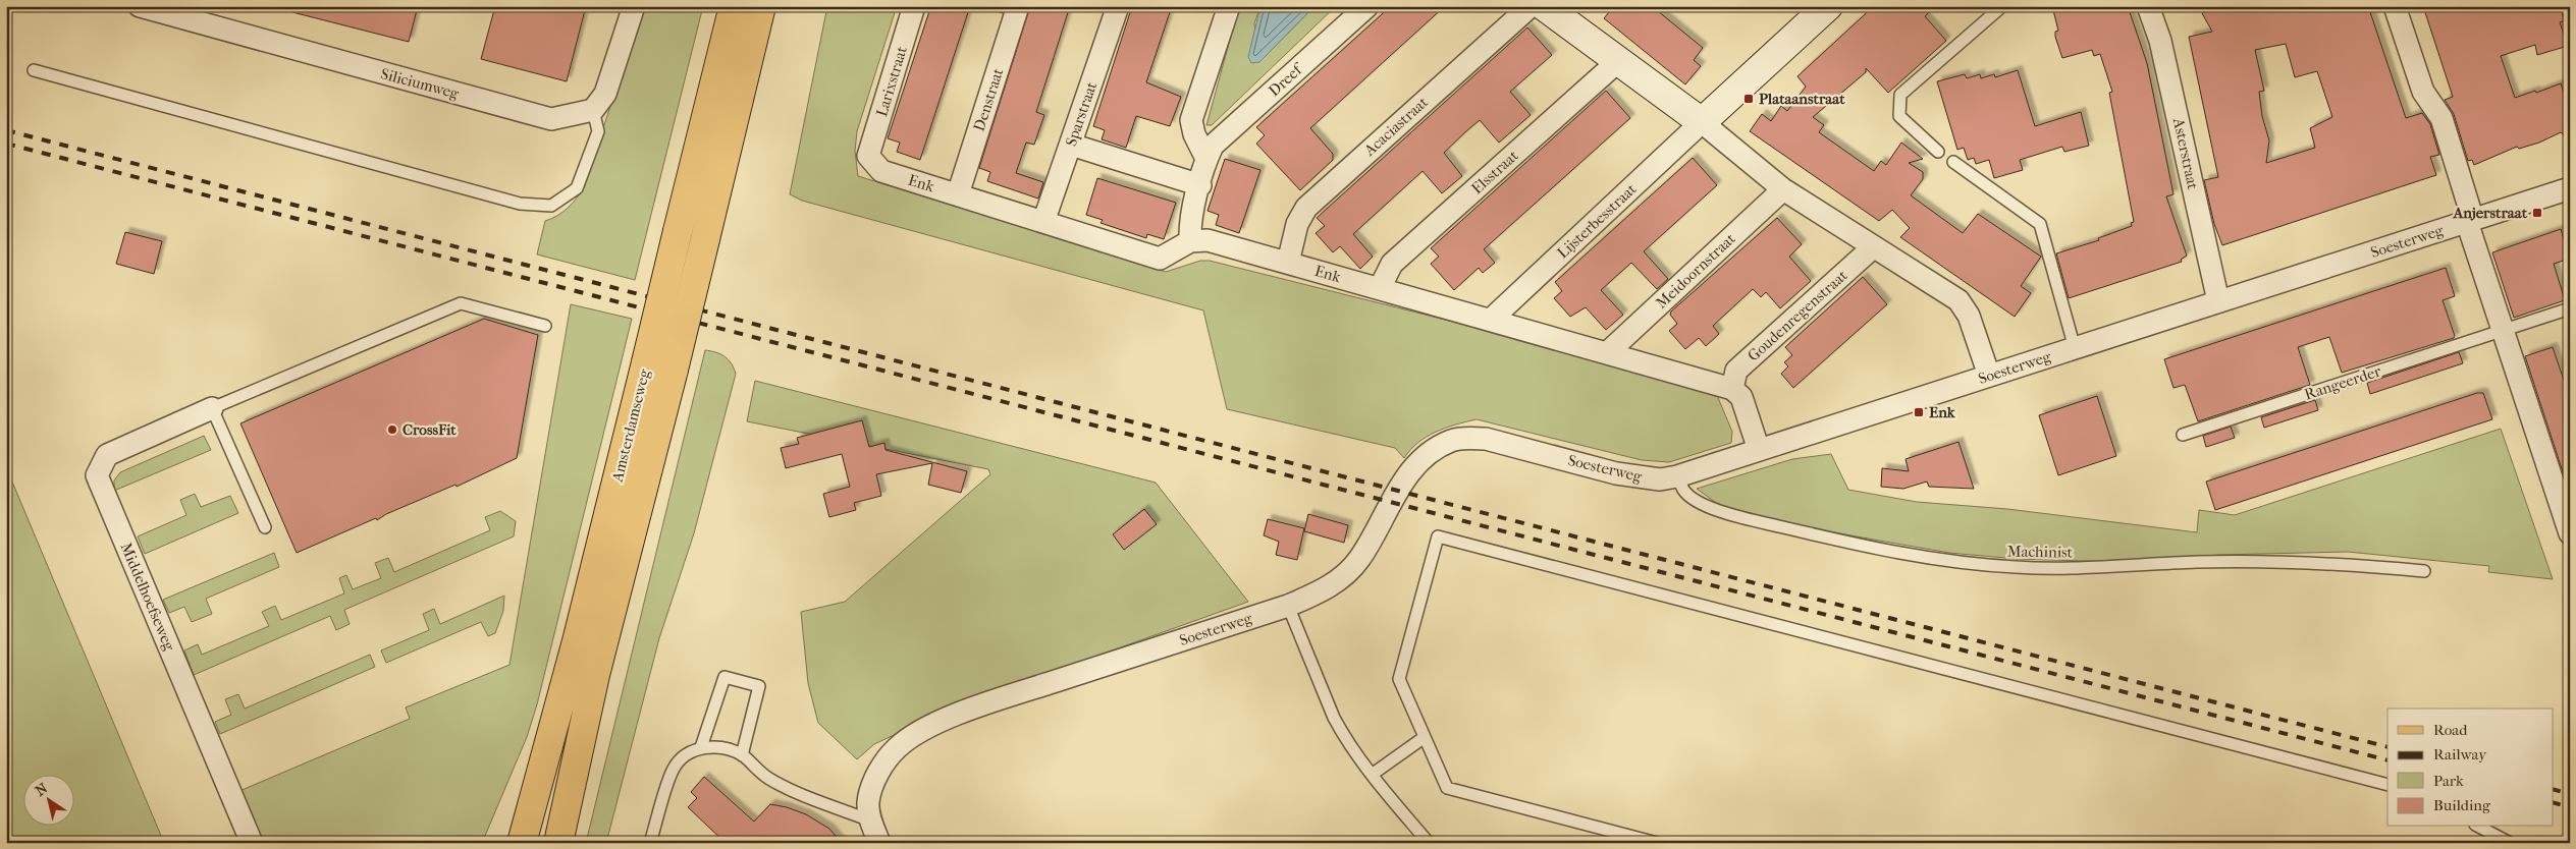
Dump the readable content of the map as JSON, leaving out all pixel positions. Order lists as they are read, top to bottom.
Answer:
{
  "streets": {
    "main road": ["Amsterdamseweg"],
    "street": [
      "Dreef",
      "Larixstraat",
      "Siliciumweg",
      "Denstraat",
      "Sparstraat",
      "Acaciastraat",
      "Asterstraat",
      "Elsstraat",
      "Enk",
      "Lijsterbesstraat",
      "Soesterweg",
      "Meidoornstraat",
      "Goudenregenstraat",
      "Middelhoefseweg"
    ],
    "lane": ["Rangeerder", "Machinist"]
  },
  "crossings": [
    ["Dreef", "Enk"],
    ["Larixstraat", "Enk"],
    ["Denstraat", "Enk"],
    ["Sparstraat", "Enk"],
    ["Acaciastraat", "Enk"],
    ["Asterstraat", "Soesterweg"],
    ["Elsstraat", "Enk"],
    ["Enk", "Lijsterbesstraat"],
    ["Enk", "Meidoornstraat"],
    ["Enk", "Goudenregenstraat"],
    ["Soesterweg", "Machinist"]
  ],
  "places": {
    "transit": ["Plataanstraat", "Anjerstraat", "Enk"],
    "other": ["CrossFit"]
  },
  "legend": [
    "Road",
    "Railway",
    "Park",
    "Building"
  ],
  "north": "top left"
}
